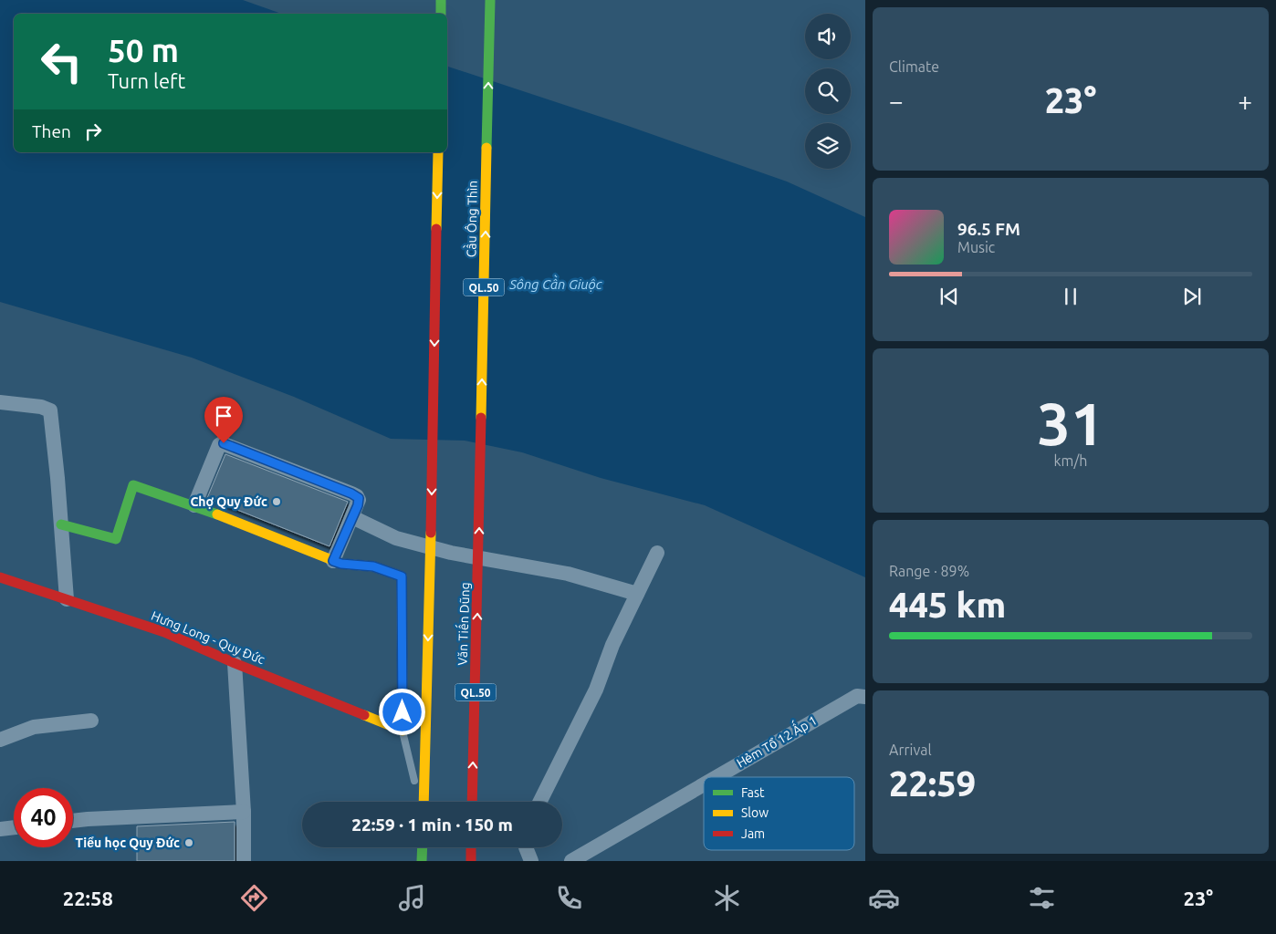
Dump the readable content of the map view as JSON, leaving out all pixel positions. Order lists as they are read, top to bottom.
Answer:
{
  "streets": {
    "main road": [
      "Cầu Ông Thìn",
      "QL.50",
      "Văn Tiến Dũng",
      "Hưng Long - Quy Đức"
    ],
    "street": ["Hẻm Tổ 12 Ấp 1"]
  },
  "crossings": [
    ["Cầu Ông Thìn", "Văn Tiến Dũng"]
  ],
  "water": ["Sông Cần Giuộc"],
  "places": ["Chợ Quy Đức", "Tiểu học Quy Đức"],
  "legend": ["Fast", "Slow", "Jam"],
  "page": {
    "tile": [
      "Climate",
      ["31", "km/h"],
      ["Range · 89%", "445 km"],
      ["Arrival", "22:59"]
    ],
    "turn": ["50 m", "Turn left"],
    "heat": ["−", "23°", "+"],
    "then": "Then",
    "song": ["96.5 FM", "Music"],
    "limit": "40",
    "trip": "22:59 · 1 min · 150 m",
    "tabs": ["22:58", "23°"]
  }
}
